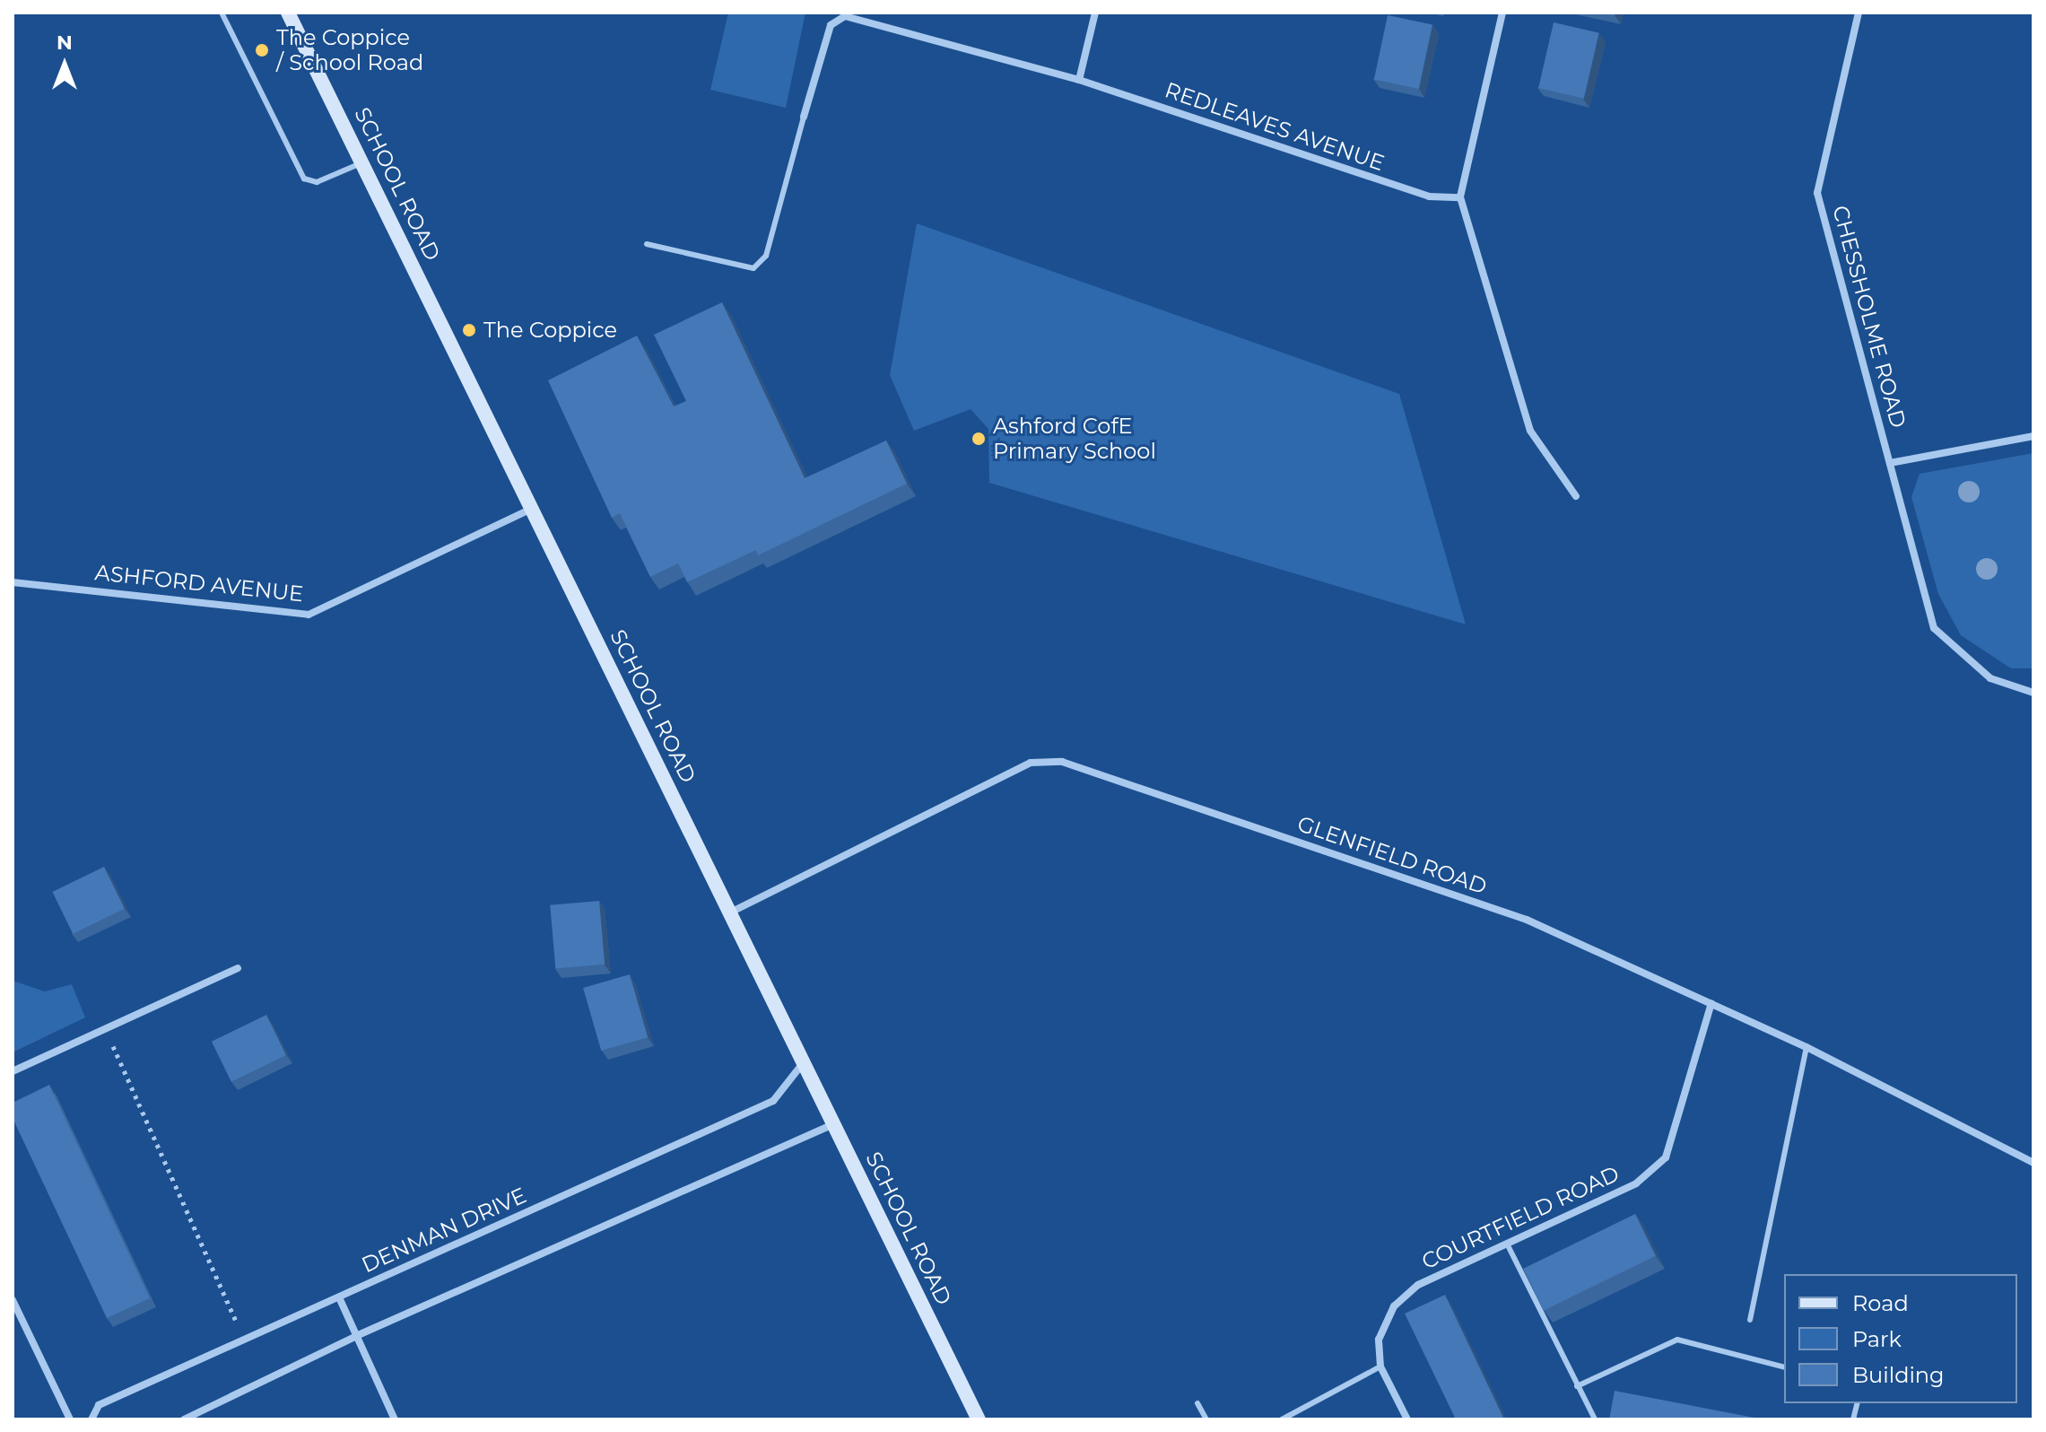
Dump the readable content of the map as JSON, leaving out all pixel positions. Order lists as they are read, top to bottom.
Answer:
{
  "streets": {
    "main road": ["SCHOOL ROAD"],
    "street": [
      "REDLEAVES AVENUE",
      "CHESSHOLME ROAD",
      "ASHFORD AVENUE",
      "GLENFIELD ROAD",
      "COURTFIELD ROAD",
      "DENMAN DRIVE"
    ]
  },
  "crossings": [
    ["SCHOOL ROAD", "ASHFORD AVENUE"],
    ["SCHOOL ROAD", "GLENFIELD ROAD"],
    ["SCHOOL ROAD", "DENMAN DRIVE"],
    ["GLENFIELD ROAD", "COURTFIELD ROAD"]
  ],
  "places": ["The Coppice / School Road", "The Coppice", "Ashford CofE Primary School"],
  "legend": ["Road", "Park", "Building"],
  "north": "top"
}
